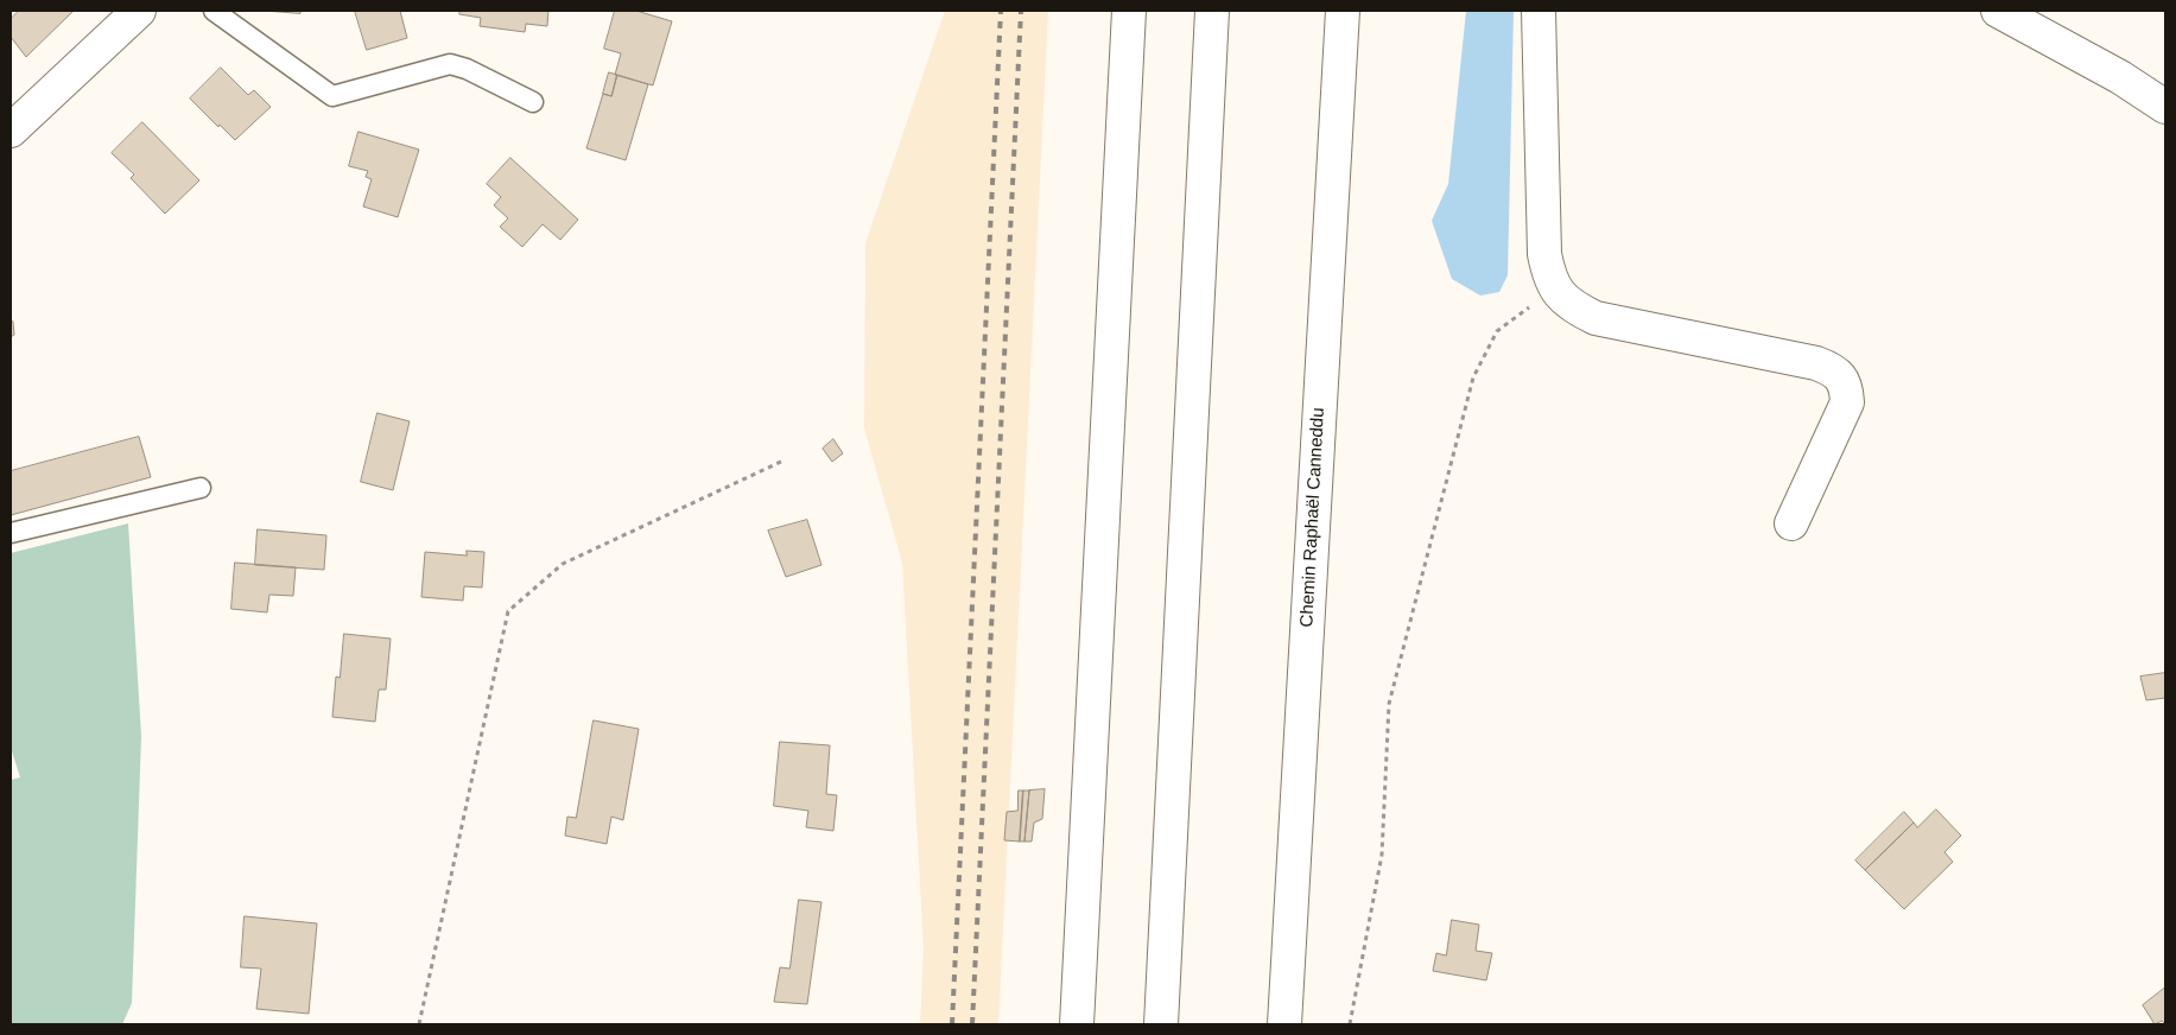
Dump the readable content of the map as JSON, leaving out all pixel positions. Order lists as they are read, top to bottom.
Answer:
{
  "streets": {
    "main road": ["Chemin Raphaël Canneddu"]
  }
}
